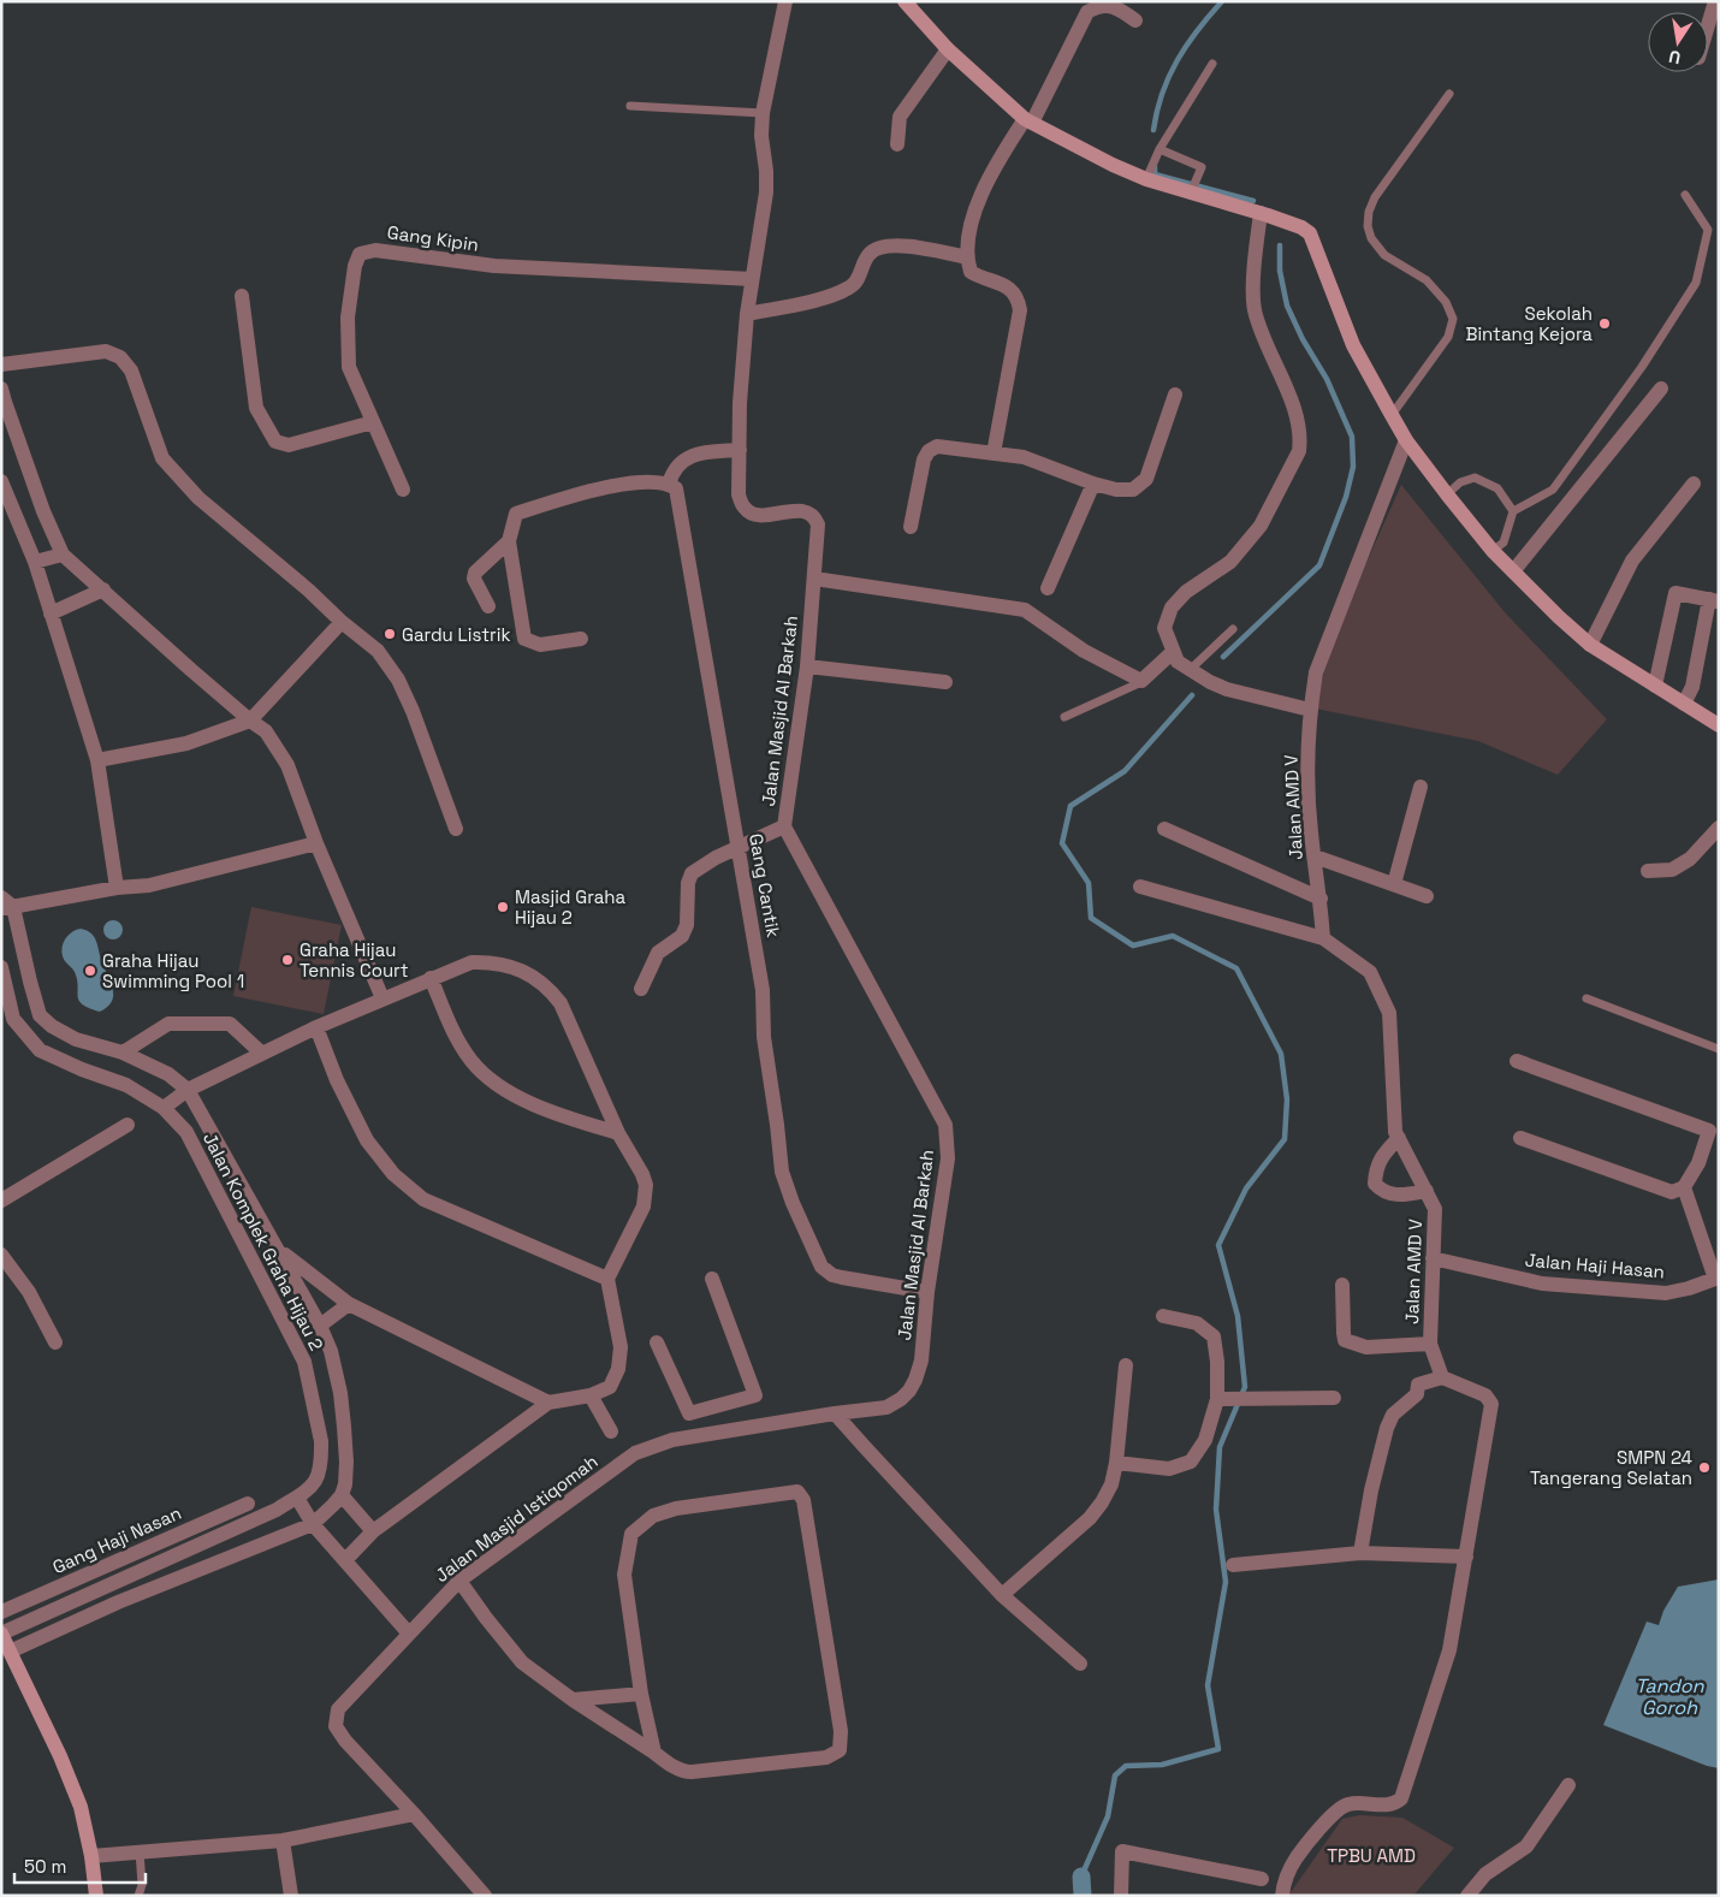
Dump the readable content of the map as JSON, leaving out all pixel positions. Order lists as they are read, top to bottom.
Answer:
{
  "streets": {
    "street": [
      "Gang Kipin",
      "Jalan Masjid Al Barkah",
      "Jalan AMD V",
      "Gang Cantik",
      "Jalan Komplek Graha Hijau 2",
      "Jalan Haji Hasan",
      "Jalan Masjid Istiqomah",
      "Gang Haji Nasan"
    ]
  },
  "crossings": [
    ["Gang Kipin", "Jalan Masjid Al Barkah"],
    ["Jalan Masjid Al Barkah", "Gang Cantik"],
    ["Jalan Masjid Al Barkah", "Jalan Masjid Istiqomah"],
    ["Jalan AMD V", "Jalan Haji Hasan"]
  ],
  "water": ["Tandon Goroh"],
  "parks": ["TPBU AMD"],
  "places": [
    "Sekolah Bintang Kejora",
    "Gardu Listrik",
    "Masjid Graha Hijau 2",
    "Graha Hijau Tennis Court",
    "Graha Hijau Swimming Pool 1",
    "SMPN 24 Tangerang Selatan"
  ],
  "scale_bar": "50 m",
  "north": "bottom"
}
